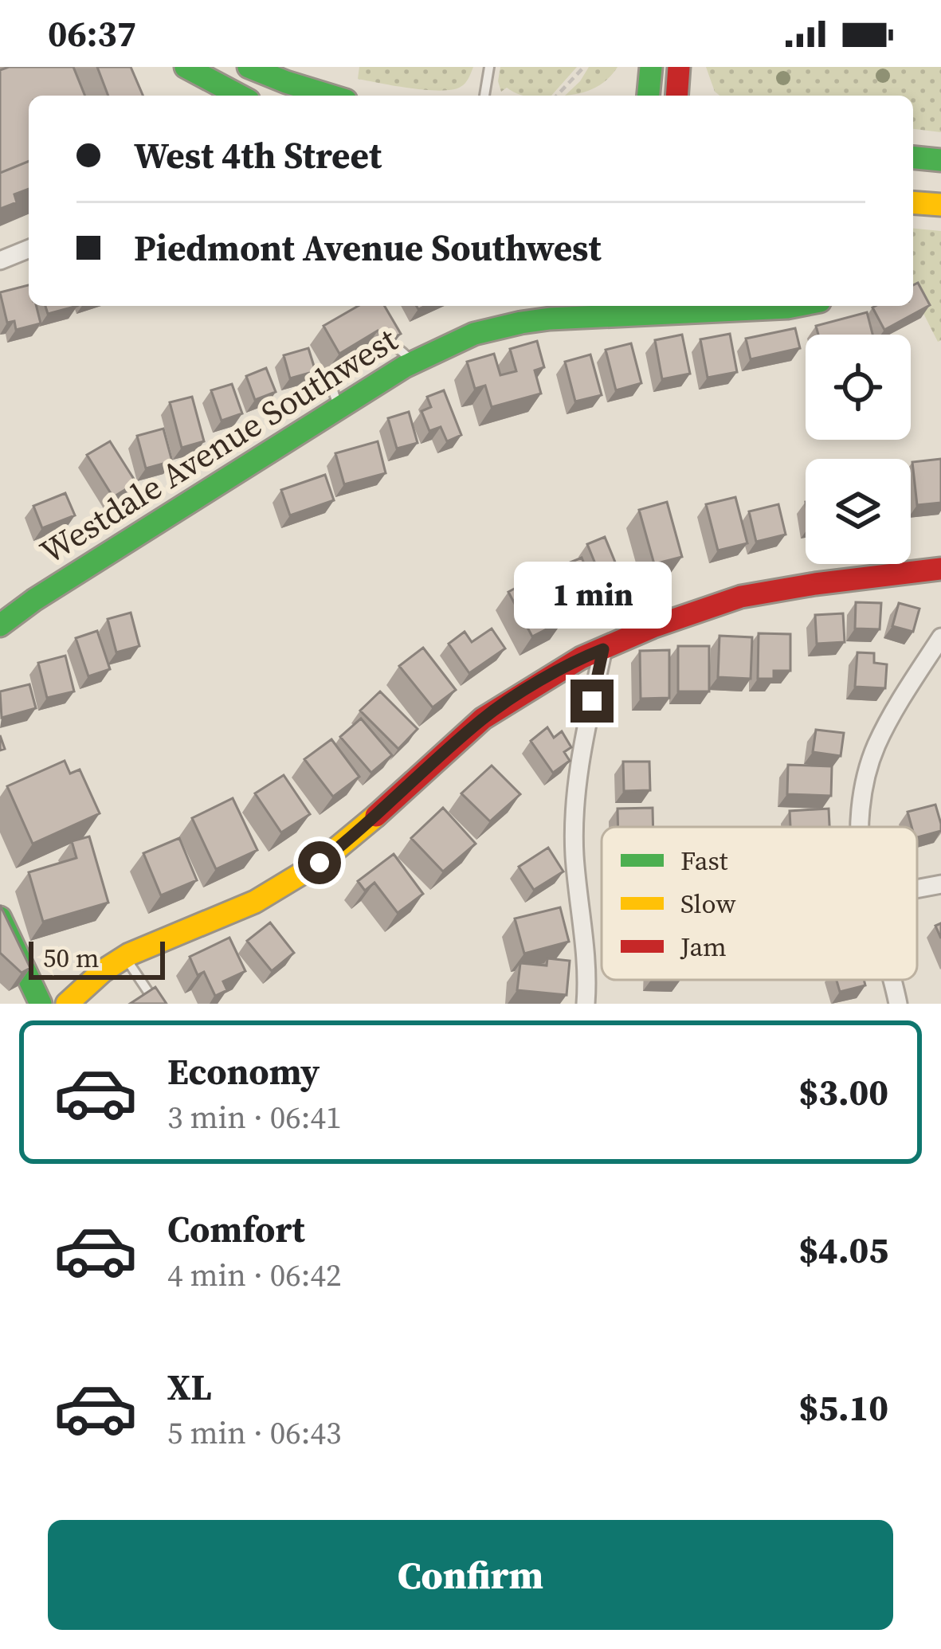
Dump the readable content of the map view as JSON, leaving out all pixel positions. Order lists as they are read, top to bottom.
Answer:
{
  "streets": {
    "main road": ["Westdale Avenue Southwest"]
  },
  "legend": ["Fast", "Slow", "Jam"],
  "scale_bar": "50 m",
  "page": {
    "status": "06:37",
    "banner": ["West 4th Street", "Piedmont Avenue Southwest"],
    "bubble": "1 min",
    "scale": "50 m",
    "list": [
      {
        "name": "Economy",
        "note": "3 min · 06:41",
        "value": "$3.00"
      },
      {
        "name": "Comfort",
        "note": "4 min · 06:42",
        "value": "$4.05"
      },
      {
        "name": "XL",
        "note": "5 min · 06:43",
        "value": "$5.10"
      }
    ],
    "buttons": "Confirm"
  }
}
